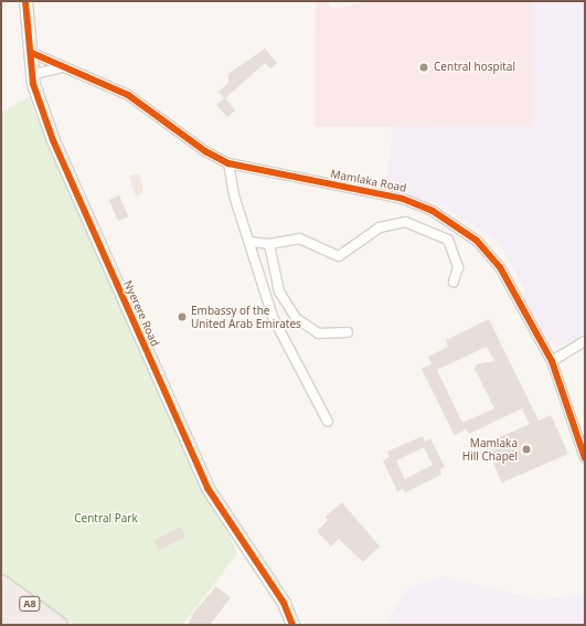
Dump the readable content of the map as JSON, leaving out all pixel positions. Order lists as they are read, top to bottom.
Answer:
{
  "streets": {
    "highway": ["A8"],
    "street": ["Mamlaka Road", "Nyerere Road"]
  },
  "crossings": [
    ["Mamlaka Road", "Nyerere Road"]
  ],
  "parks": ["Central Park"],
  "places": ["Central hospital", "Embassy of the United Arab Emirates", "Mamlaka Hill Chapel"]
}
